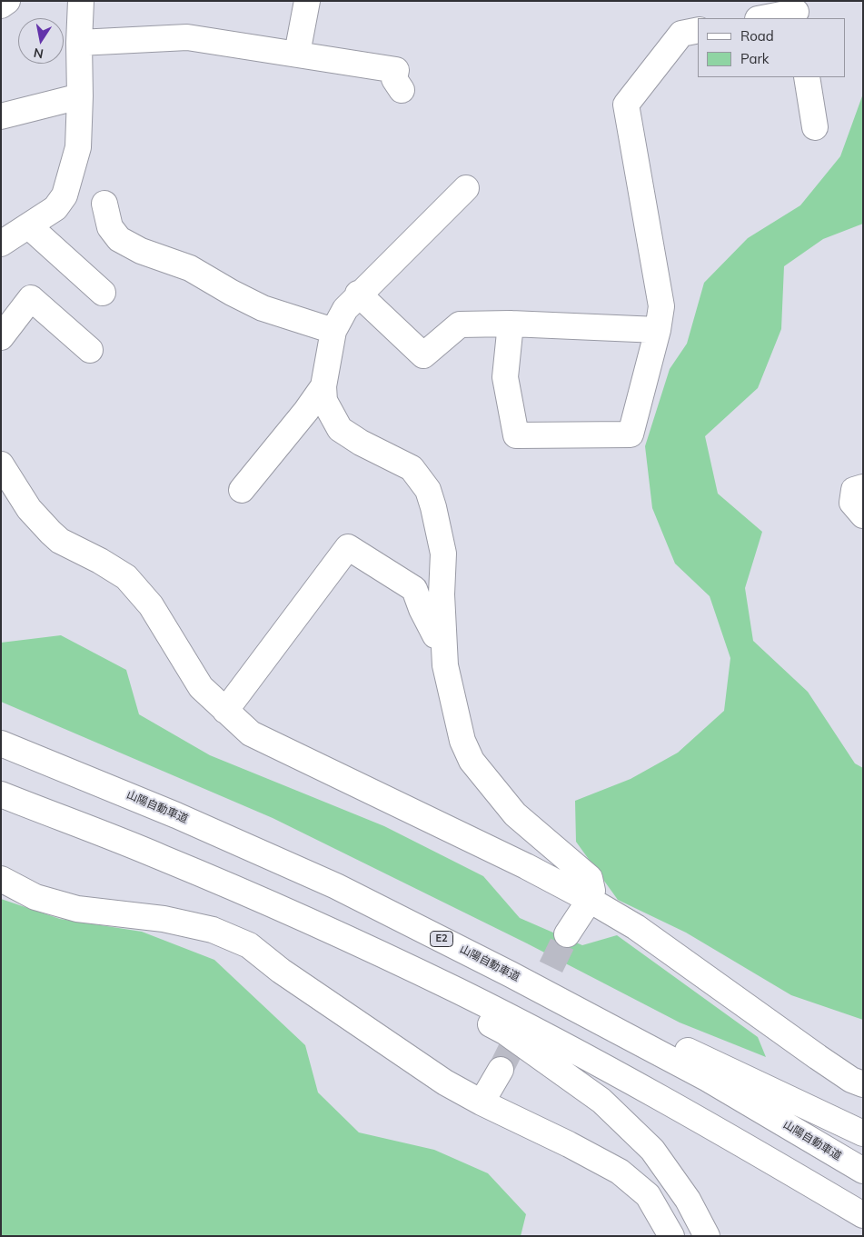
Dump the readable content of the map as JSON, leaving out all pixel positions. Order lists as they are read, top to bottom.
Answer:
{
  "streets": {
    "main road": ["山陽自動車道", "E2"]
  },
  "legend": ["Road", "Park"],
  "north": "bottom"
}
